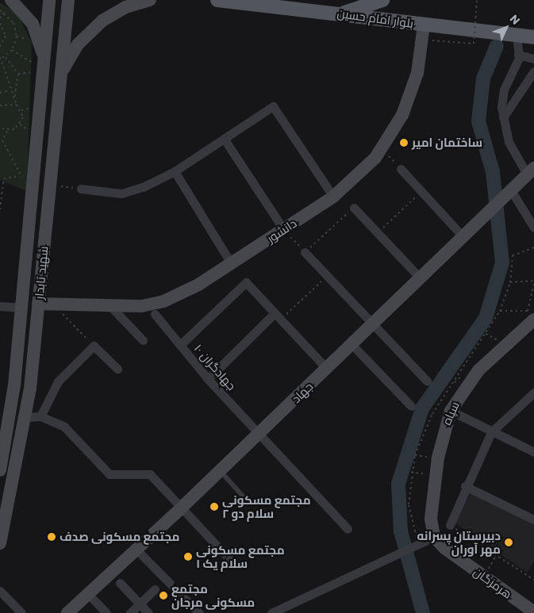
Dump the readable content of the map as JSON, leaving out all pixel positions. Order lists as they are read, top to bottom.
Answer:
{
  "streets": {
    "main road": ["بلوار امام حسین"],
    "street": [
      "دانشور",
      "شهید تابدار",
      "جهادگران ۱۰",
      "جهاد",
      "سپاه",
      "هرمزگان"
    ]
  },
  "crossings": [
    ["بلوار امام حسین", "دانشور"],
    ["دانشور", "شهید تابدار"],
    ["جهادگران ۱۰", "جهاد"],
    ["سپاه", "هرمزگان"]
  ],
  "places": [
    "ساختمان امیر",
    "مجتمع مسکونی سلام دو ۲",
    "مجتمع مسکونی صدف",
    "دبیرستان پسرانه مهر آوران",
    "مجتمع مسکونی سلام یک ۱",
    "مجتمع مسکونی مرجان"
  ],
  "north": "top right"
}
